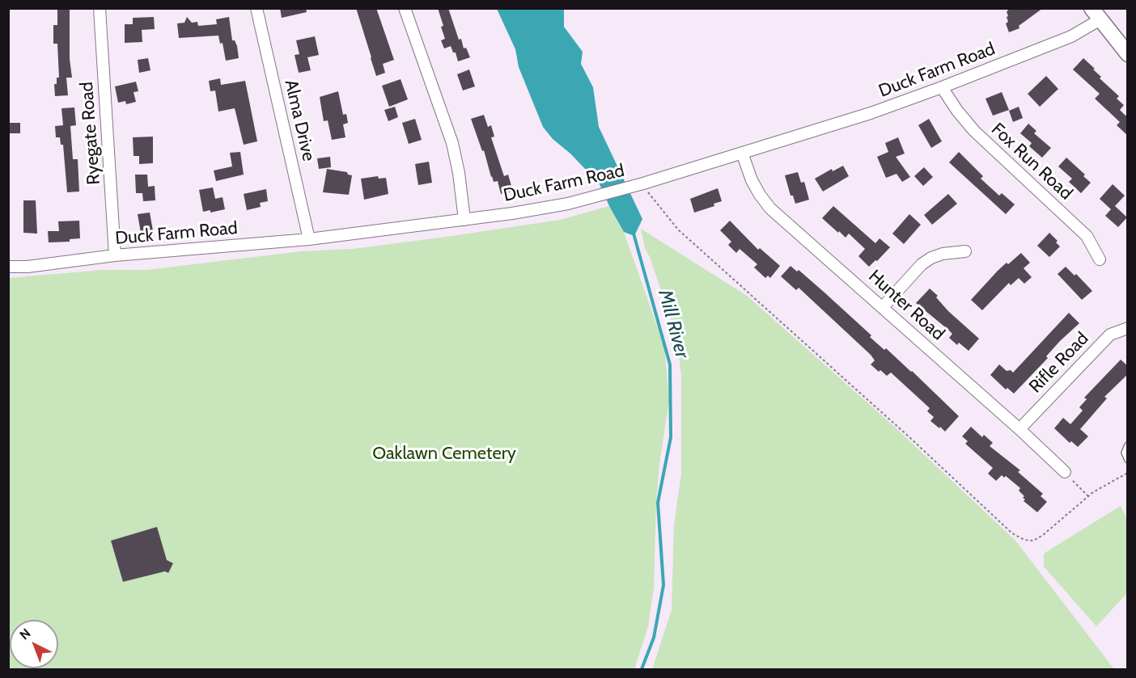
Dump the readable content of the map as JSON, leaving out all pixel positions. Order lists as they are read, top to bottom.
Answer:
{
  "streets": {
    "street": [
      "Duck Farm Road",
      "Alma Drive",
      "Ryegate Road",
      "Fox Run Road",
      "Hunter Road",
      "Rifle Road"
    ]
  },
  "crossings": [
    ["Duck Farm Road", "Alma Drive"],
    ["Duck Farm Road", "Ryegate Road"],
    ["Duck Farm Road", "Fox Run Road"],
    ["Duck Farm Road", "Hunter Road"],
    ["Hunter Road", "Rifle Road"]
  ],
  "water": ["Mill River"],
  "parks": ["Oaklawn Cemetery"],
  "north": "top left"
}
